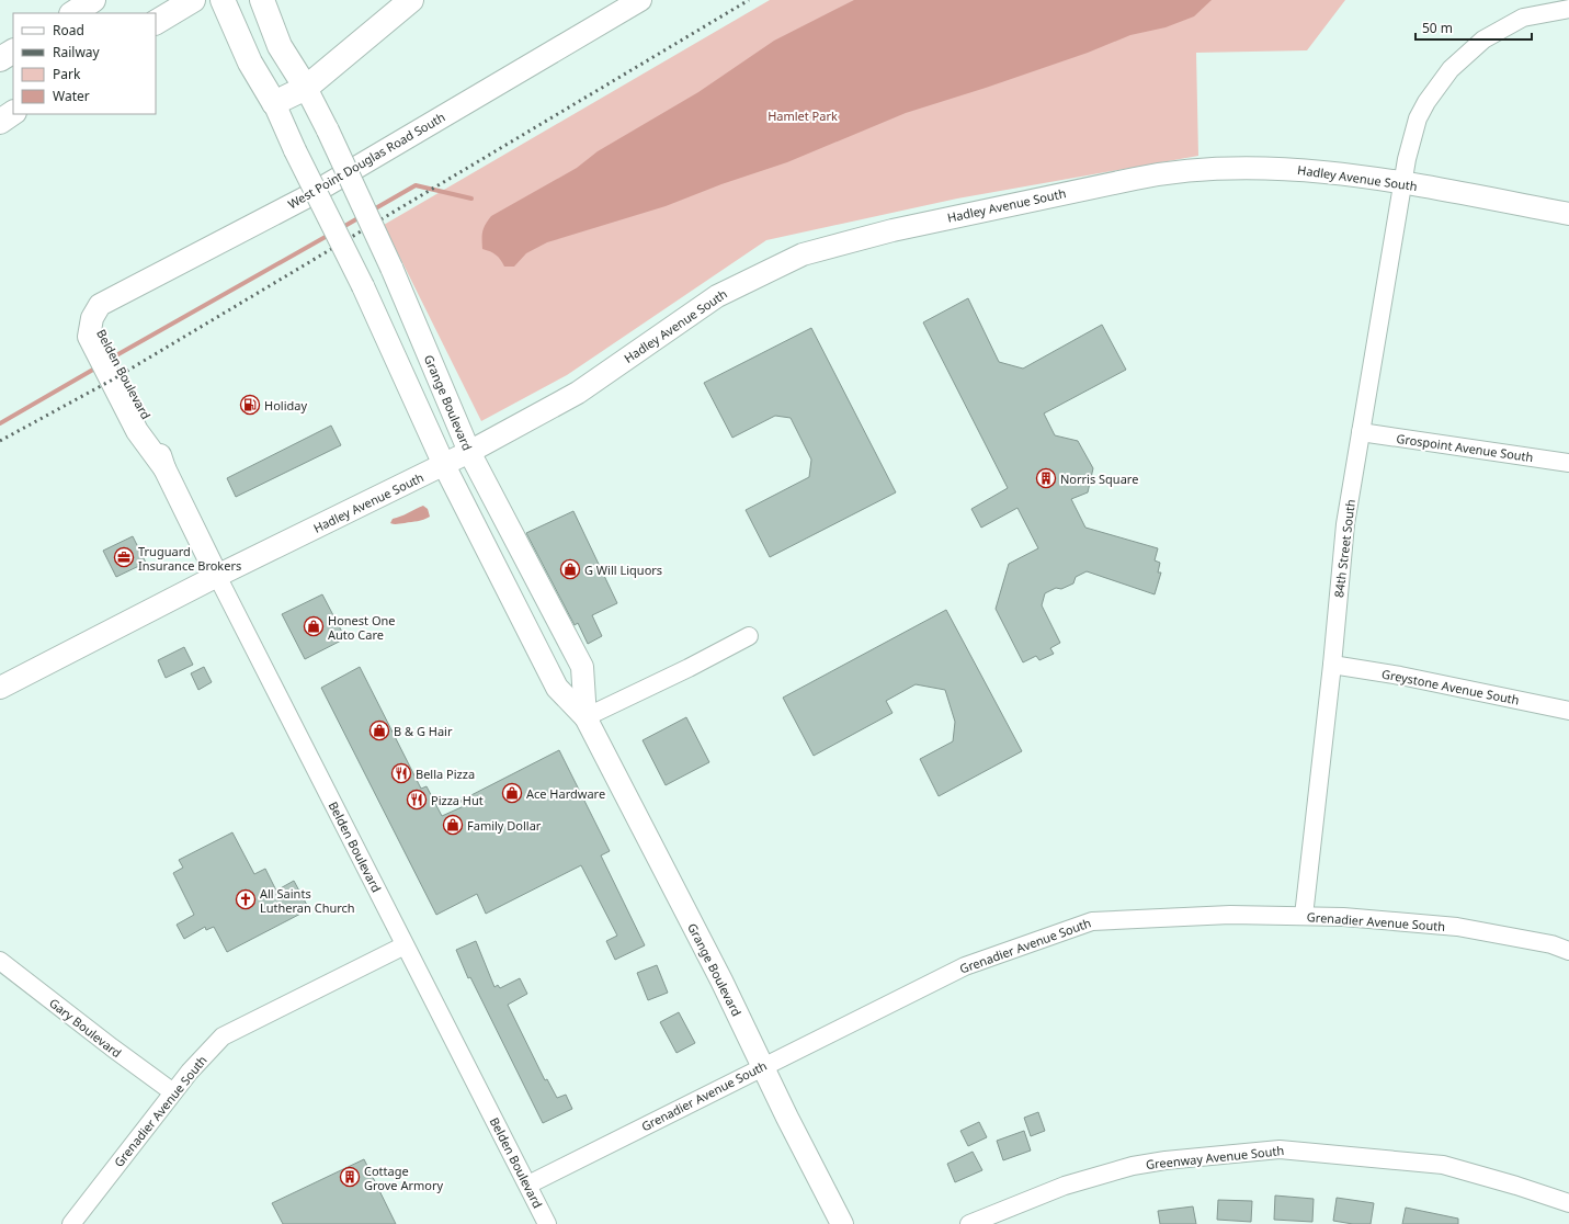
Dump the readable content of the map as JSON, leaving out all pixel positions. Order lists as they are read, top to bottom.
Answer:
{
  "streets": {
    "street": [
      "West Point Douglas Road South",
      "Hadley Avenue South",
      "Belden Boulevard",
      "Grange Boulevard",
      "Grospoint Avenue South",
      "84th Street South",
      "Greystone Avenue South",
      "Grenadier Avenue South",
      "Gary Boulevard",
      "Greenway Avenue South"
    ]
  },
  "crossings": [
    ["West Point Douglas Road South", "Belden Boulevard"],
    ["Hadley Avenue South", "Belden Boulevard"],
    ["Hadley Avenue South", "Grange Boulevard"],
    ["Hadley Avenue South", "84th Street South"],
    ["Belden Boulevard", "Grenadier Avenue South"],
    ["Grange Boulevard", "Grenadier Avenue South"],
    ["Grospoint Avenue South", "84th Street South"],
    ["84th Street South", "Greystone Avenue South"],
    ["84th Street South", "Grenadier Avenue South"],
    ["Grenadier Avenue South", "Gary Boulevard"]
  ],
  "parks": ["Hamlet Park"],
  "places": {
    "fuel station": ["Holiday"],
    "building": ["Norris Square", "Cottage Grove Armory"],
    "office": ["Truguard Insurance Brokers"],
    "shop": [
      "G Will Liquors",
      "Honest One Auto Care",
      "B & G Hair",
      "Ace Hardware",
      "Family Dollar"
    ],
    "restaurant": ["Bella Pizza", "Pizza Hut"],
    "church": ["All Saints Lutheran Church"]
  },
  "legend": [
    "Road",
    "Railway",
    "Park",
    "Water"
  ],
  "scale_bar": "50 m"
}
